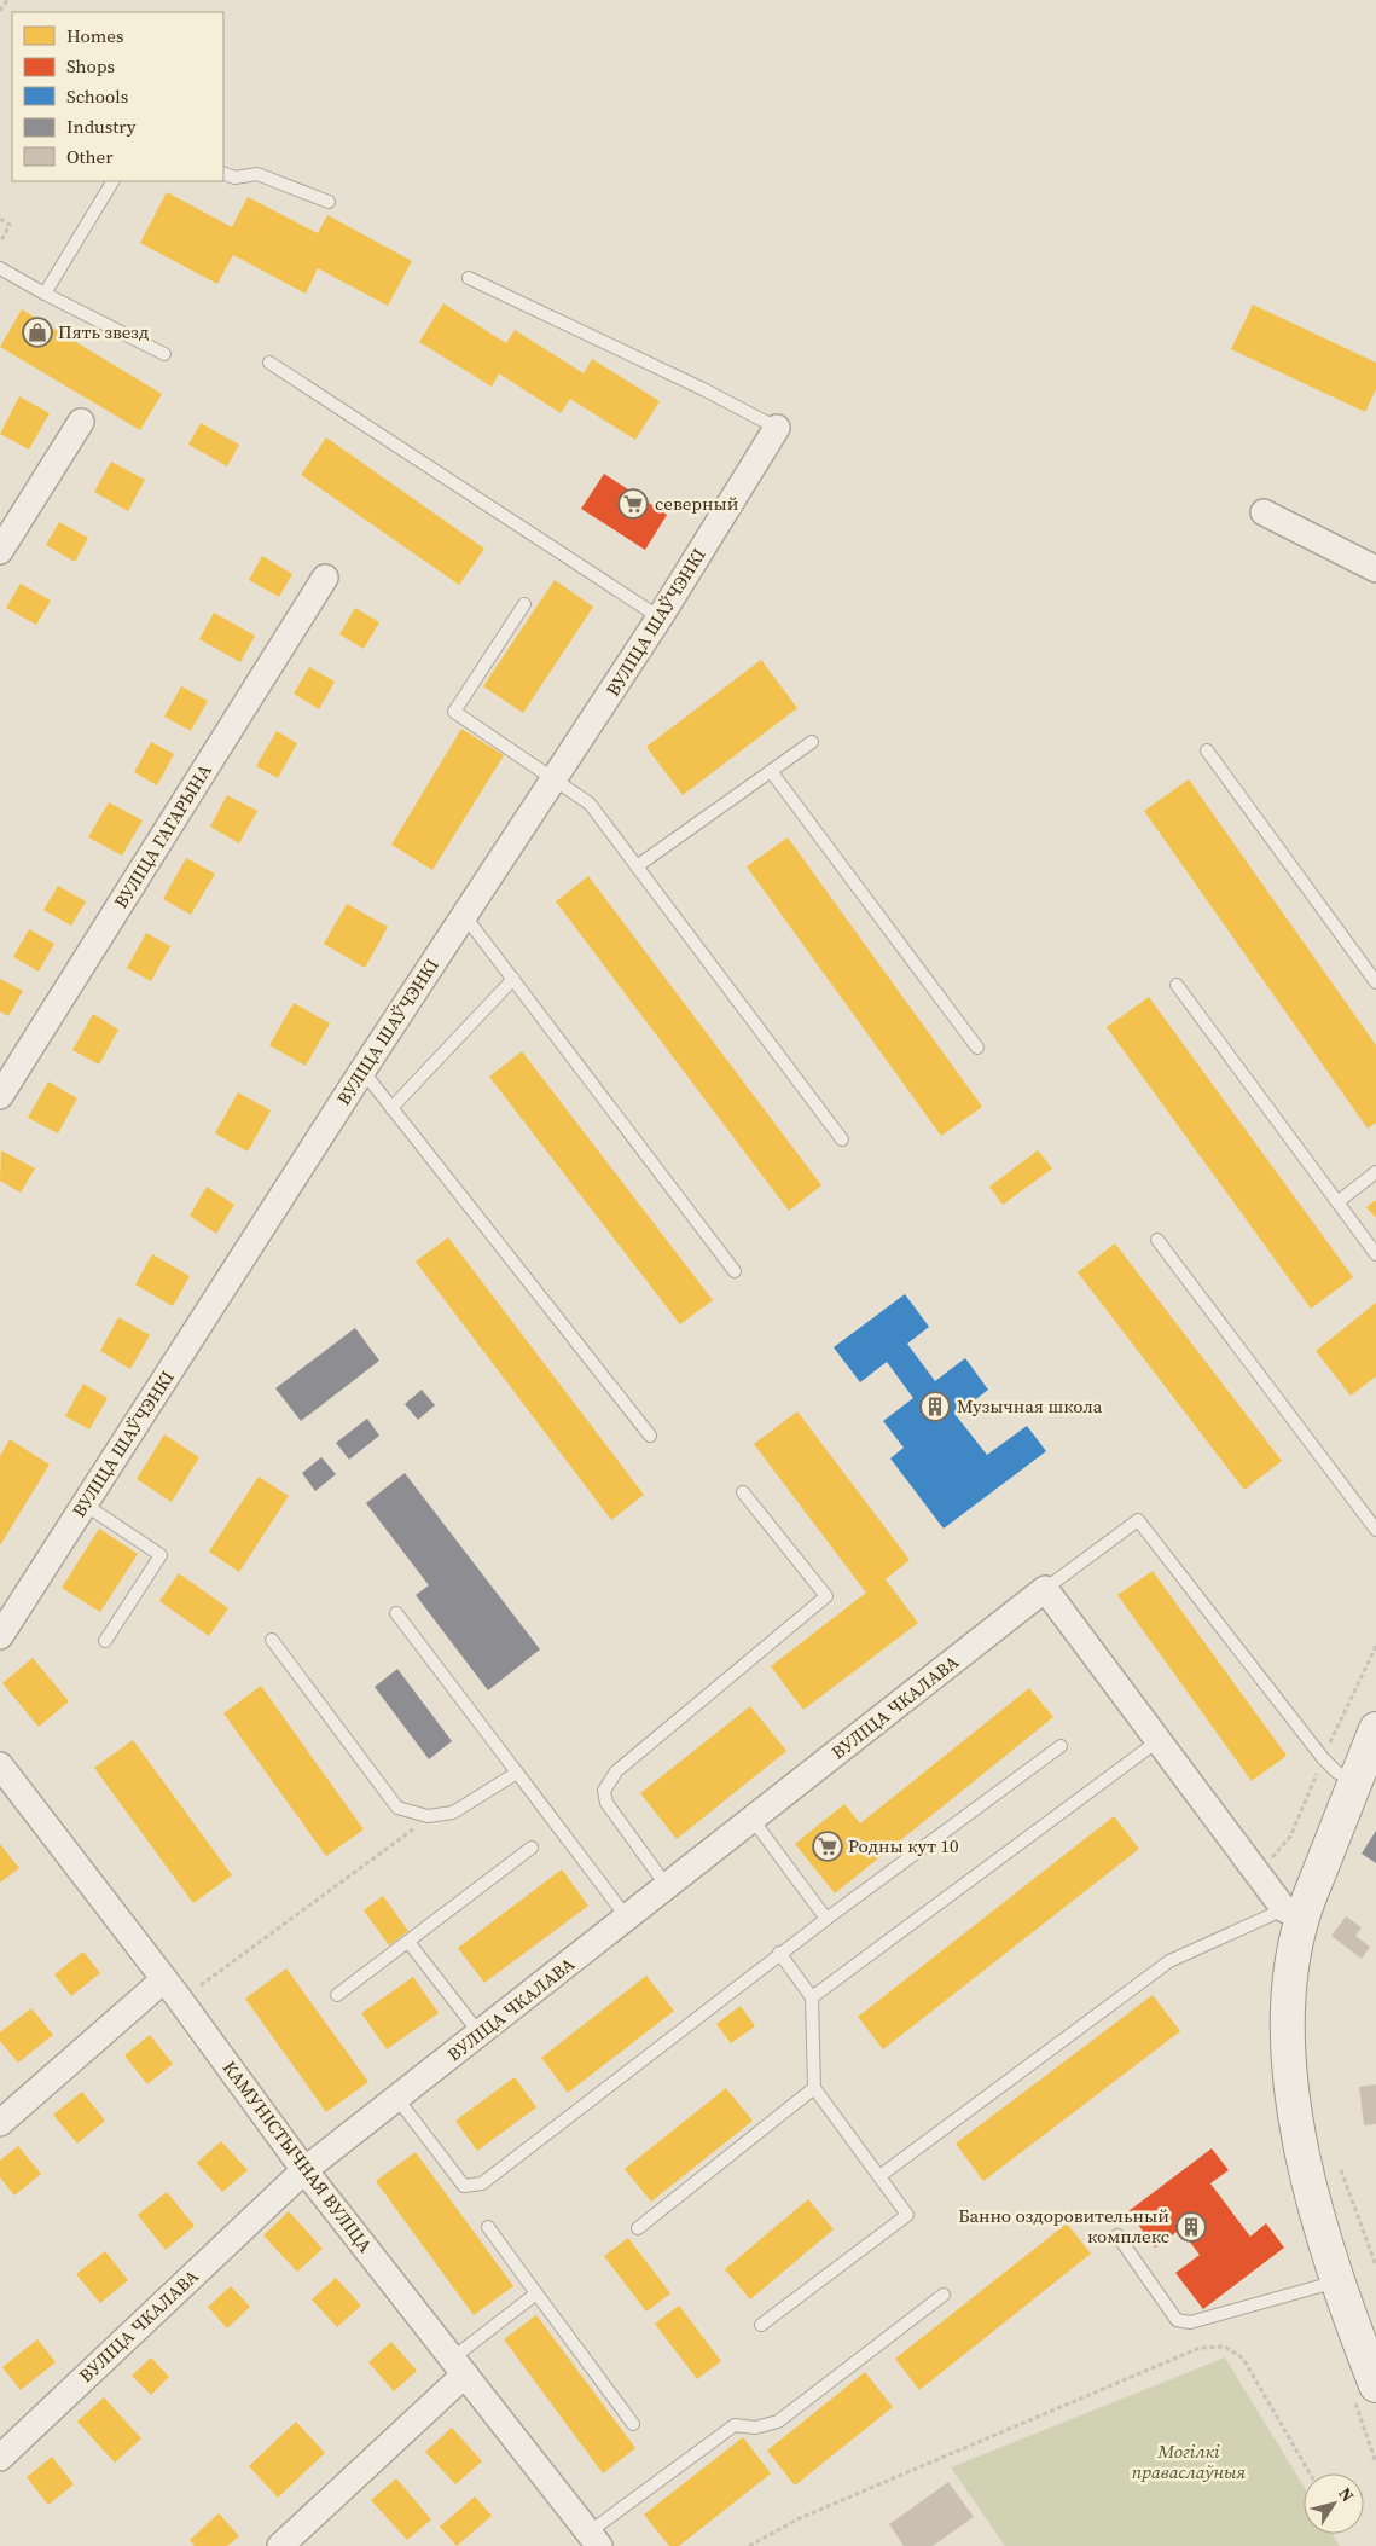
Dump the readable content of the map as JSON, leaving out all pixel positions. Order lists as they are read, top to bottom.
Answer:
{
  "streets": {
    "street": [
      "ВУЛІЦА ШАЎЧЭНКІ",
      "ВУЛІЦА ГАГАРЫНА",
      "ВУЛІЦА ЧКАЛАВА",
      "КАМУНІСТЫЧНАЯ ВУЛІЦА"
    ]
  },
  "crossings": [
    ["ВУЛІЦА ЧКАЛАВА", "КАМУНІСТЫЧНАЯ ВУЛІЦА"]
  ],
  "parks": ["Могілкі праваслаўныя"],
  "places": {
    "shop": ["Пять звезд"],
    "supermarket": ["северный", "Родны кут 10"],
    "building": ["Музычная школа", "Банно оздоровительный комплекс"]
  },
  "legend": [
    "Homes",
    "Shops",
    "Schools",
    "Industry",
    "Other"
  ],
  "north": "top right"
}
